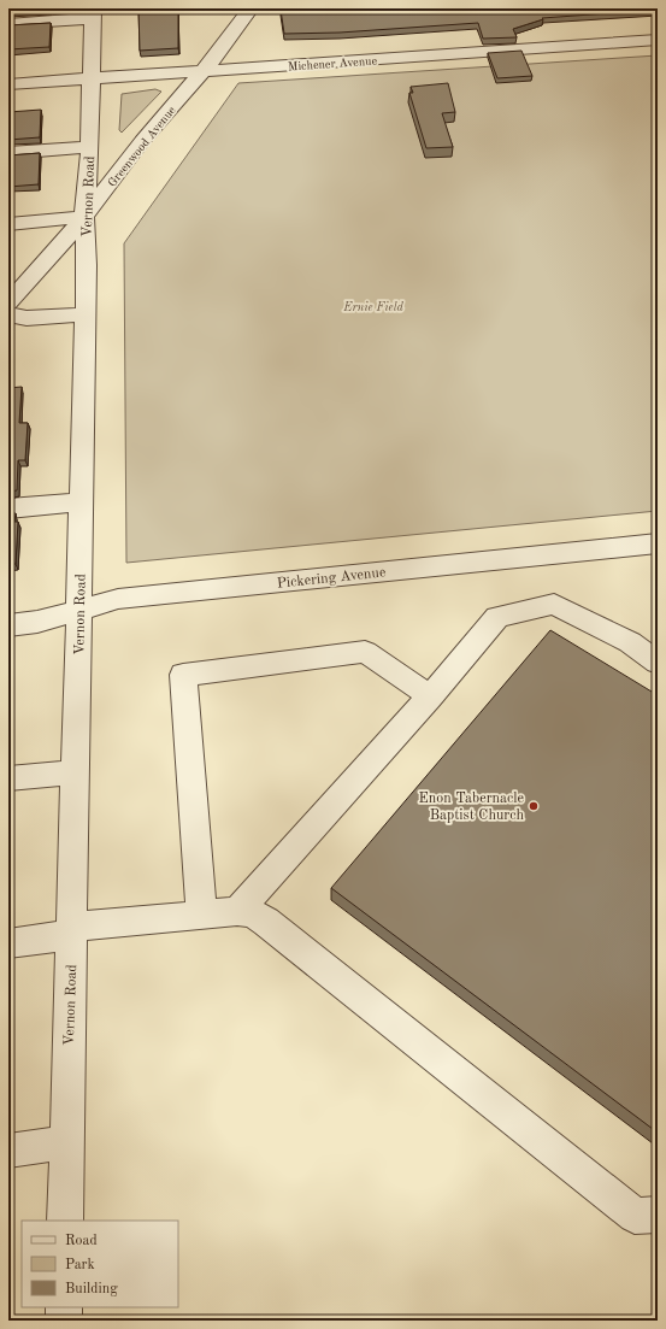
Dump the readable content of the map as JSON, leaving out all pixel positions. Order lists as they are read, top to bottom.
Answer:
{
  "streets": {
    "street": [
      "Michener Avenue",
      "Greenwood Avenue",
      "Vernon Road",
      "Pickering Avenue"
    ]
  },
  "crossings": [
    ["Michener Avenue", "Greenwood Avenue"],
    ["Michener Avenue", "Vernon Road"],
    ["Greenwood Avenue", "Vernon Road"],
    ["Vernon Road", "Pickering Avenue"]
  ],
  "parks": ["Ernie Field"],
  "places": ["Enon Tabernacle Baptist Church"],
  "legend": ["Road", "Park", "Building"]
}
